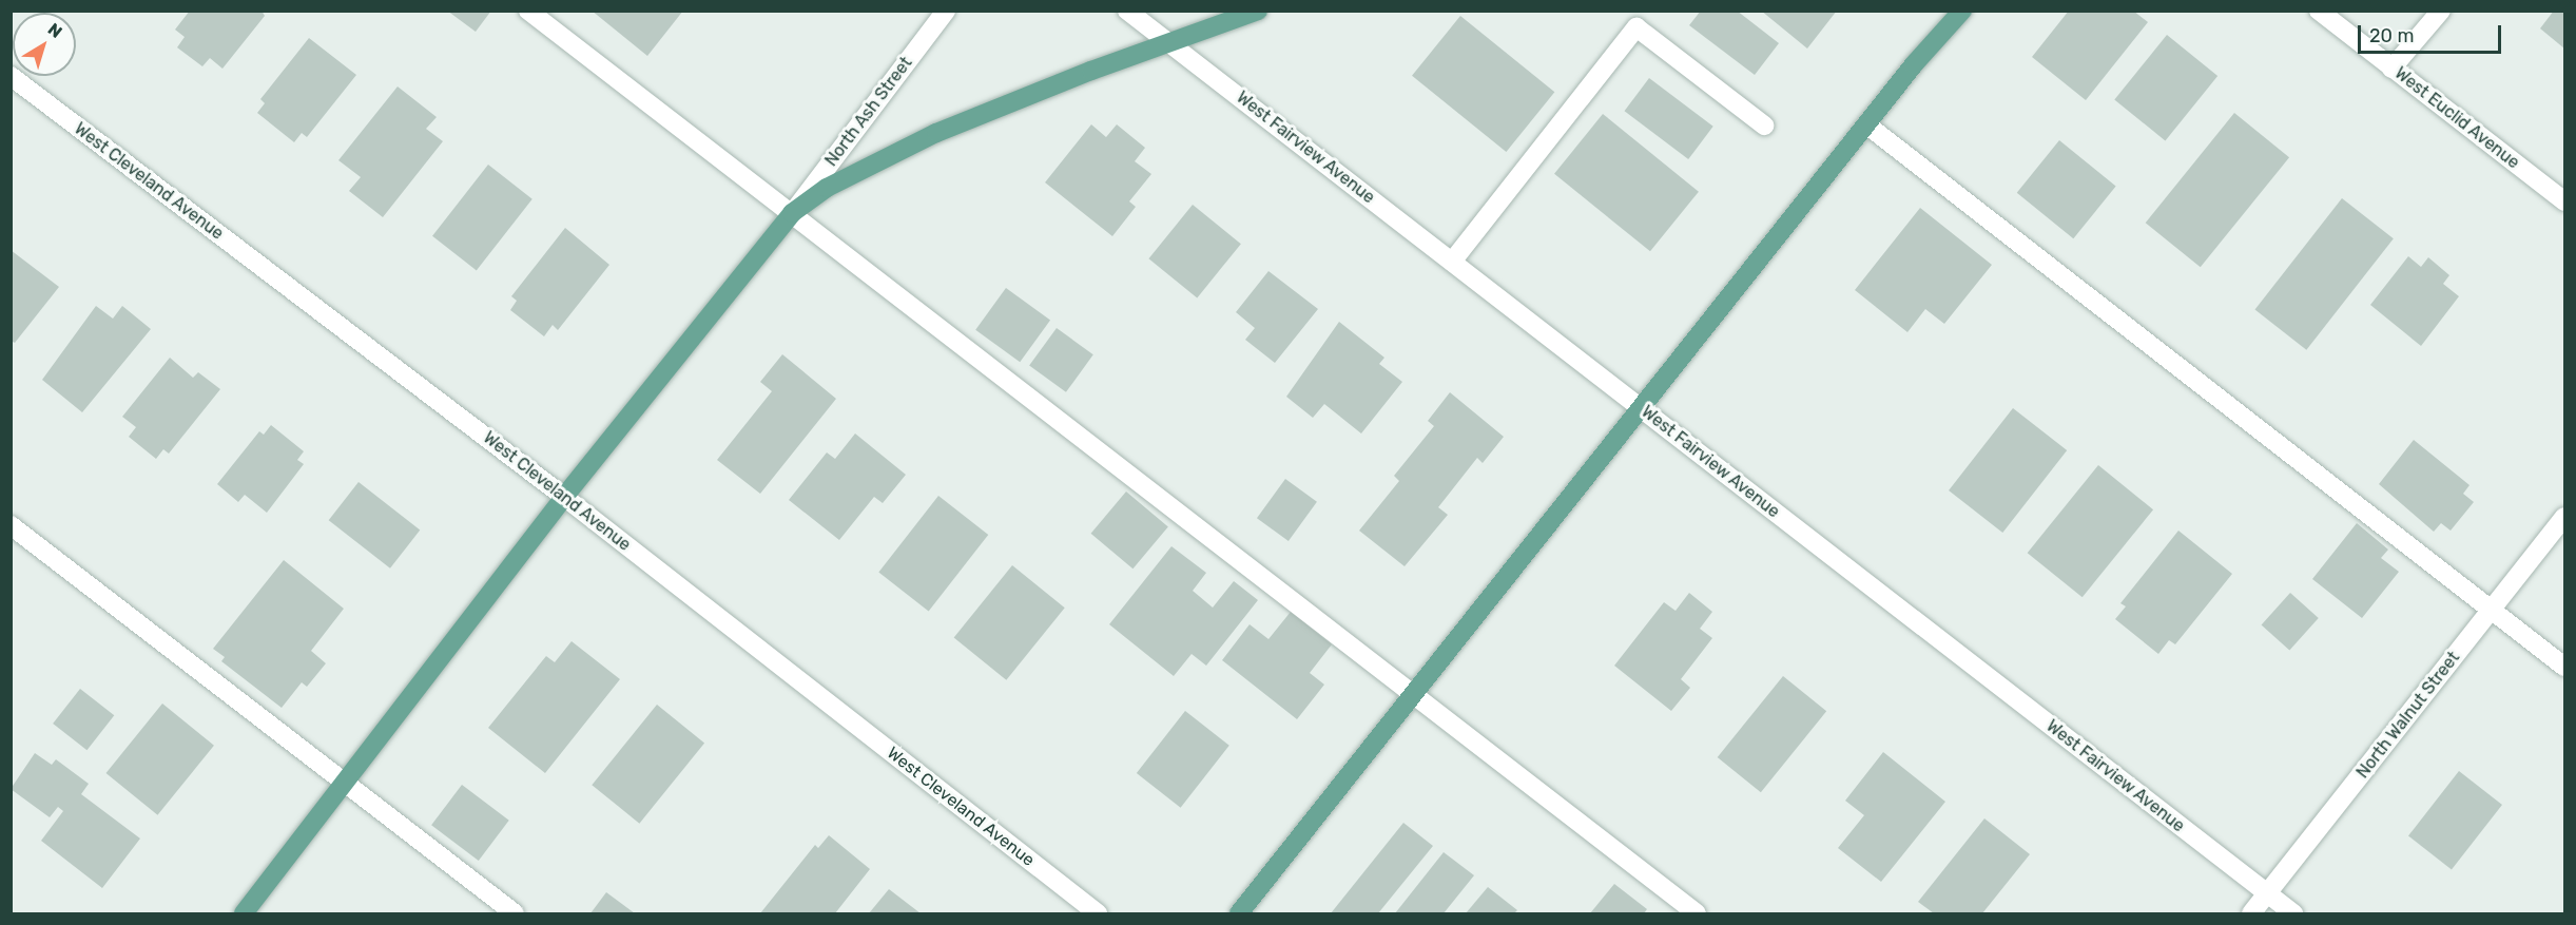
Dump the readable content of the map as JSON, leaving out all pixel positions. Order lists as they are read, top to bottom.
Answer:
{
  "streets": {
    "street": [
      "North Ash Street",
      "West Euclid Avenue",
      "West Fairview Avenue",
      "West Cleveland Avenue",
      "North Walnut Street"
    ]
  },
  "crossings": [
    ["West Fairview Avenue", "North Walnut Street"]
  ],
  "scale_bar": "20 m",
  "north": "top right"
}
